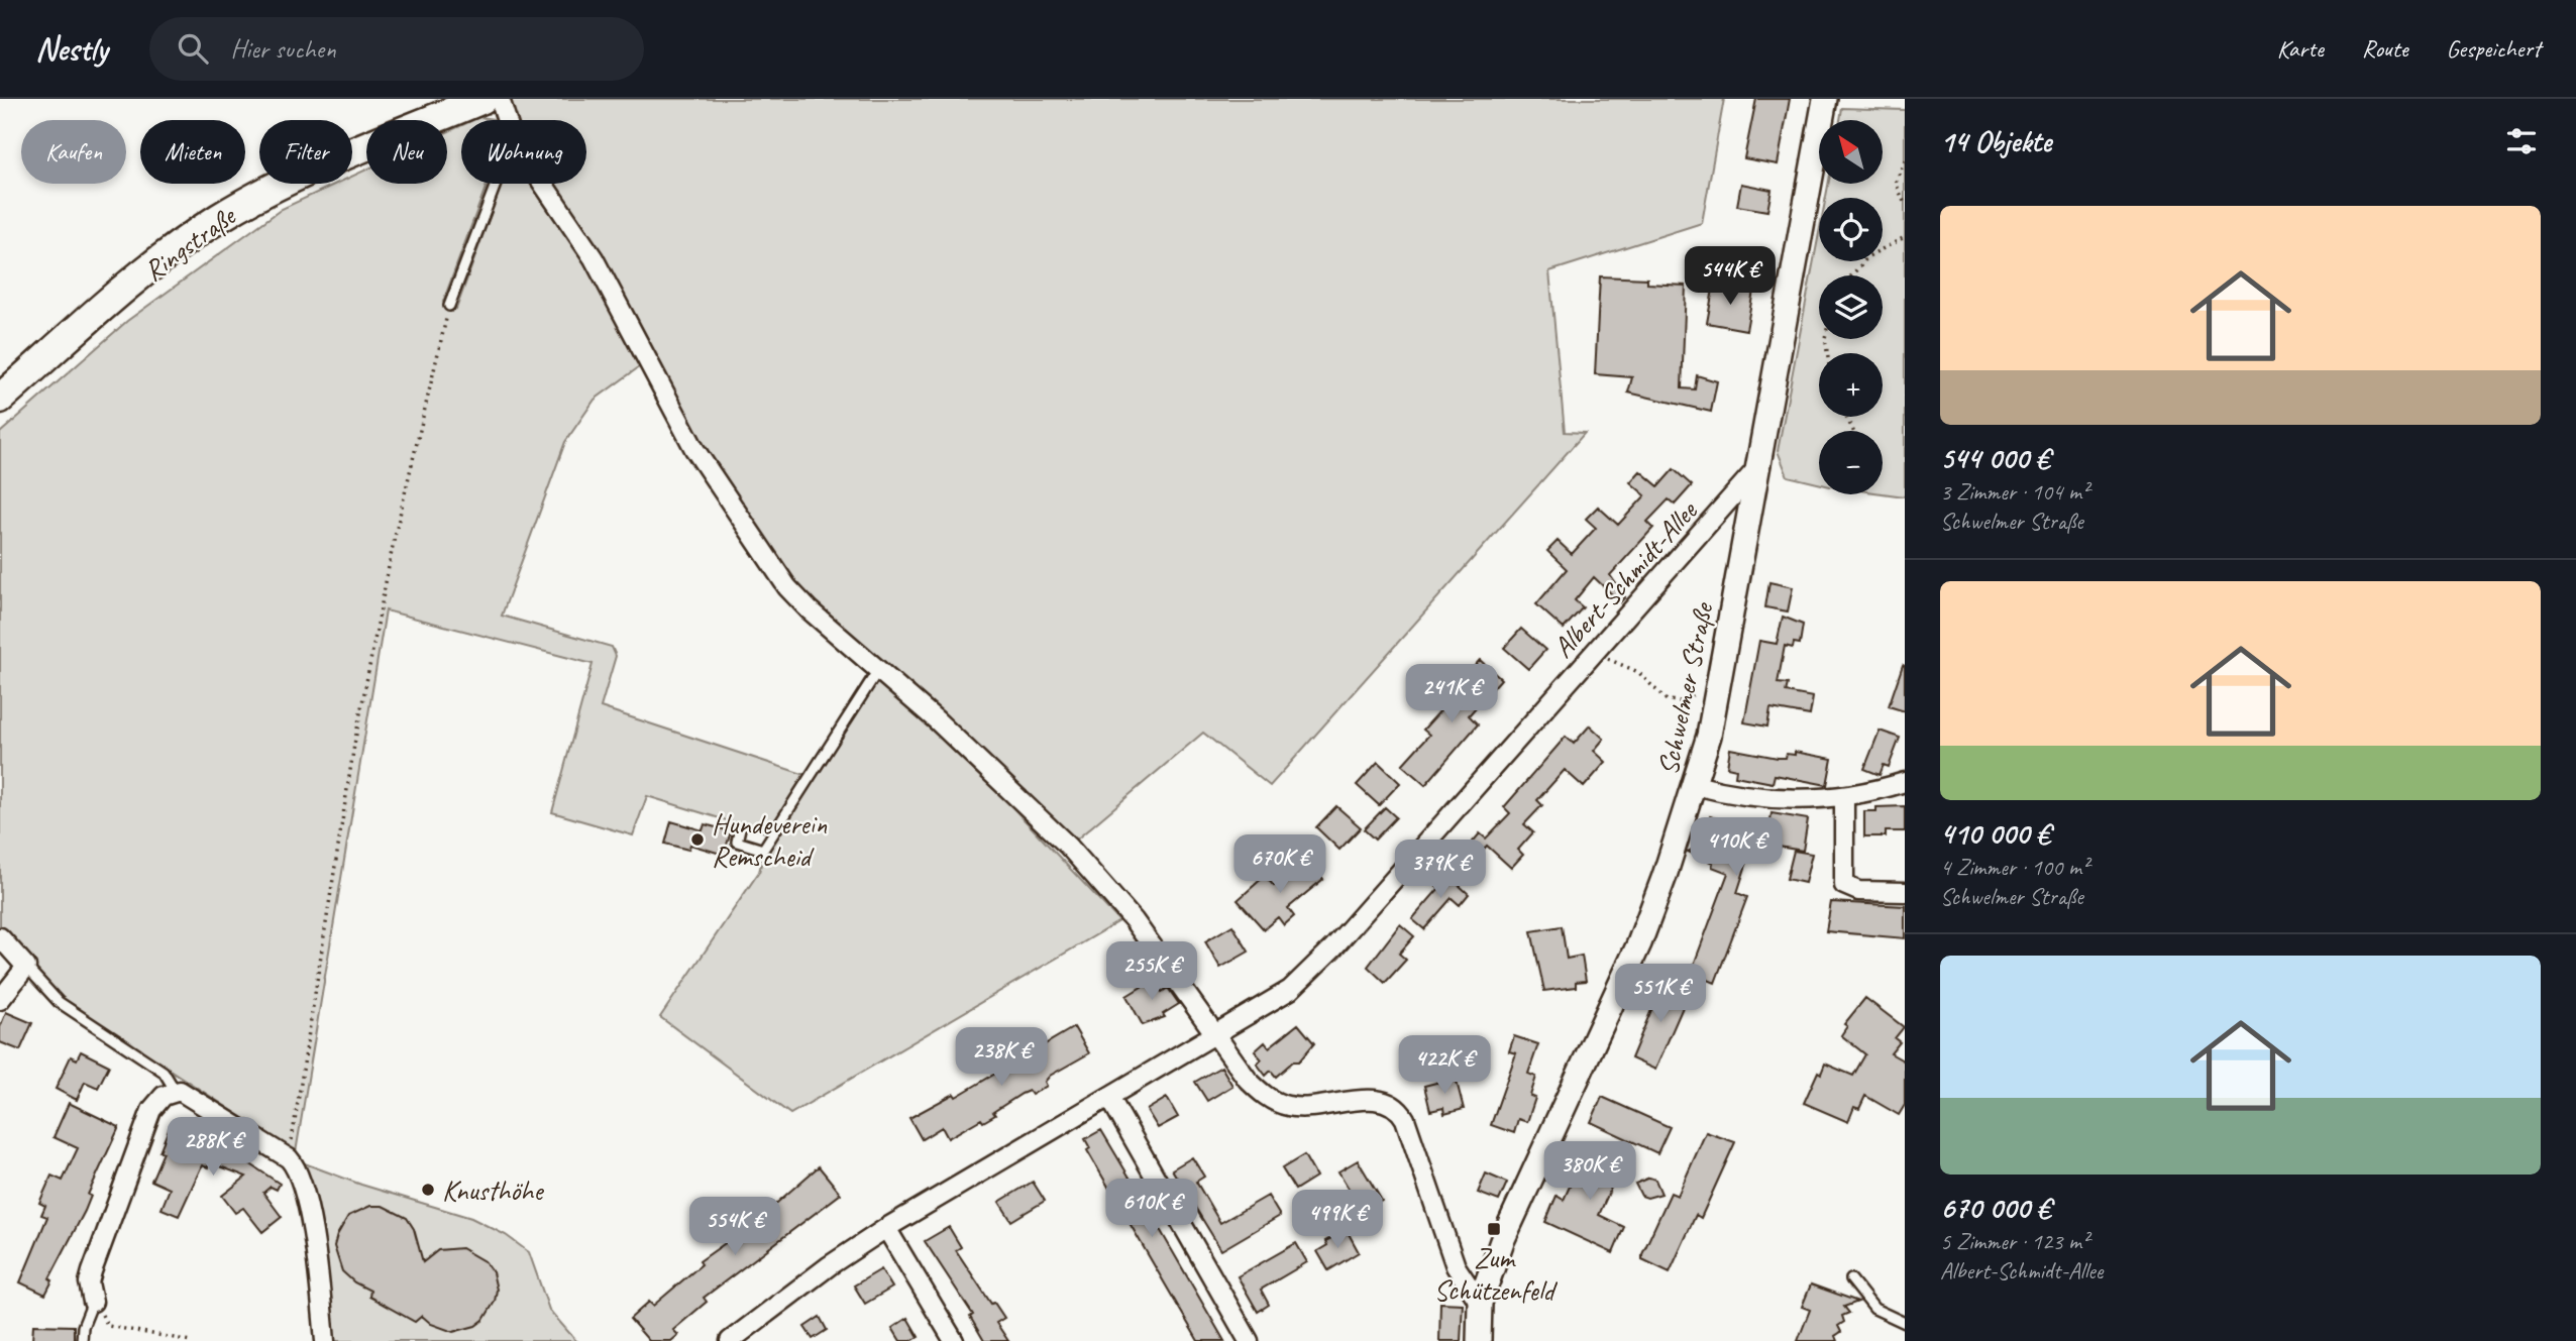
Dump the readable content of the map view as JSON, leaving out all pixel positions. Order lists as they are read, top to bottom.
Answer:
{
  "streets": {
    "main road": ["Ringstraße"],
    "street": ["Albert-Schmidt-Allee", "Schwelmer Straße"]
  },
  "crossings": [
    ["Albert-Schmidt-Allee", "Schwelmer Straße"]
  ],
  "places": {
    "other": ["Hundeverein Remscheid", "Knusthöhe"],
    "transit": ["Zum Schützenfeld"]
  },
  "north": "top left",
  "page": {
    "header": "Nestly",
    "search": "Hier suchen",
    "nav": ["Karte", "Route", "Gespeichert"],
    "heading": "14 Objekte",
    "map_buttons": ["+", "−"],
    "chip": [
      "Kaufen",
      "Mieten",
      "Filter",
      "Neu",
      "Wohnung"
    ],
    "list": [
      {
        "name": "544 000 €",
        "note": "3 Zimmer · 104 m² · Schwelmer Straße"
      },
      {
        "name": "410 000 €",
        "note": "4 Zimmer · 100 m² · Schwelmer Straße"
      },
      {
        "name": "670 000 €",
        "note": "5 Zimmer · 123 m² · Albert-Schmidt-Allee"
      }
    ],
    "price": [
      "544K €",
      "241K €",
      "410K €",
      "670K €",
      "379K €",
      "255K €",
      "551K €",
      "238K €",
      "422K €",
      "288K €",
      "380K €",
      "610K €",
      "499K €",
      "554K €"
    ]
  }
}
